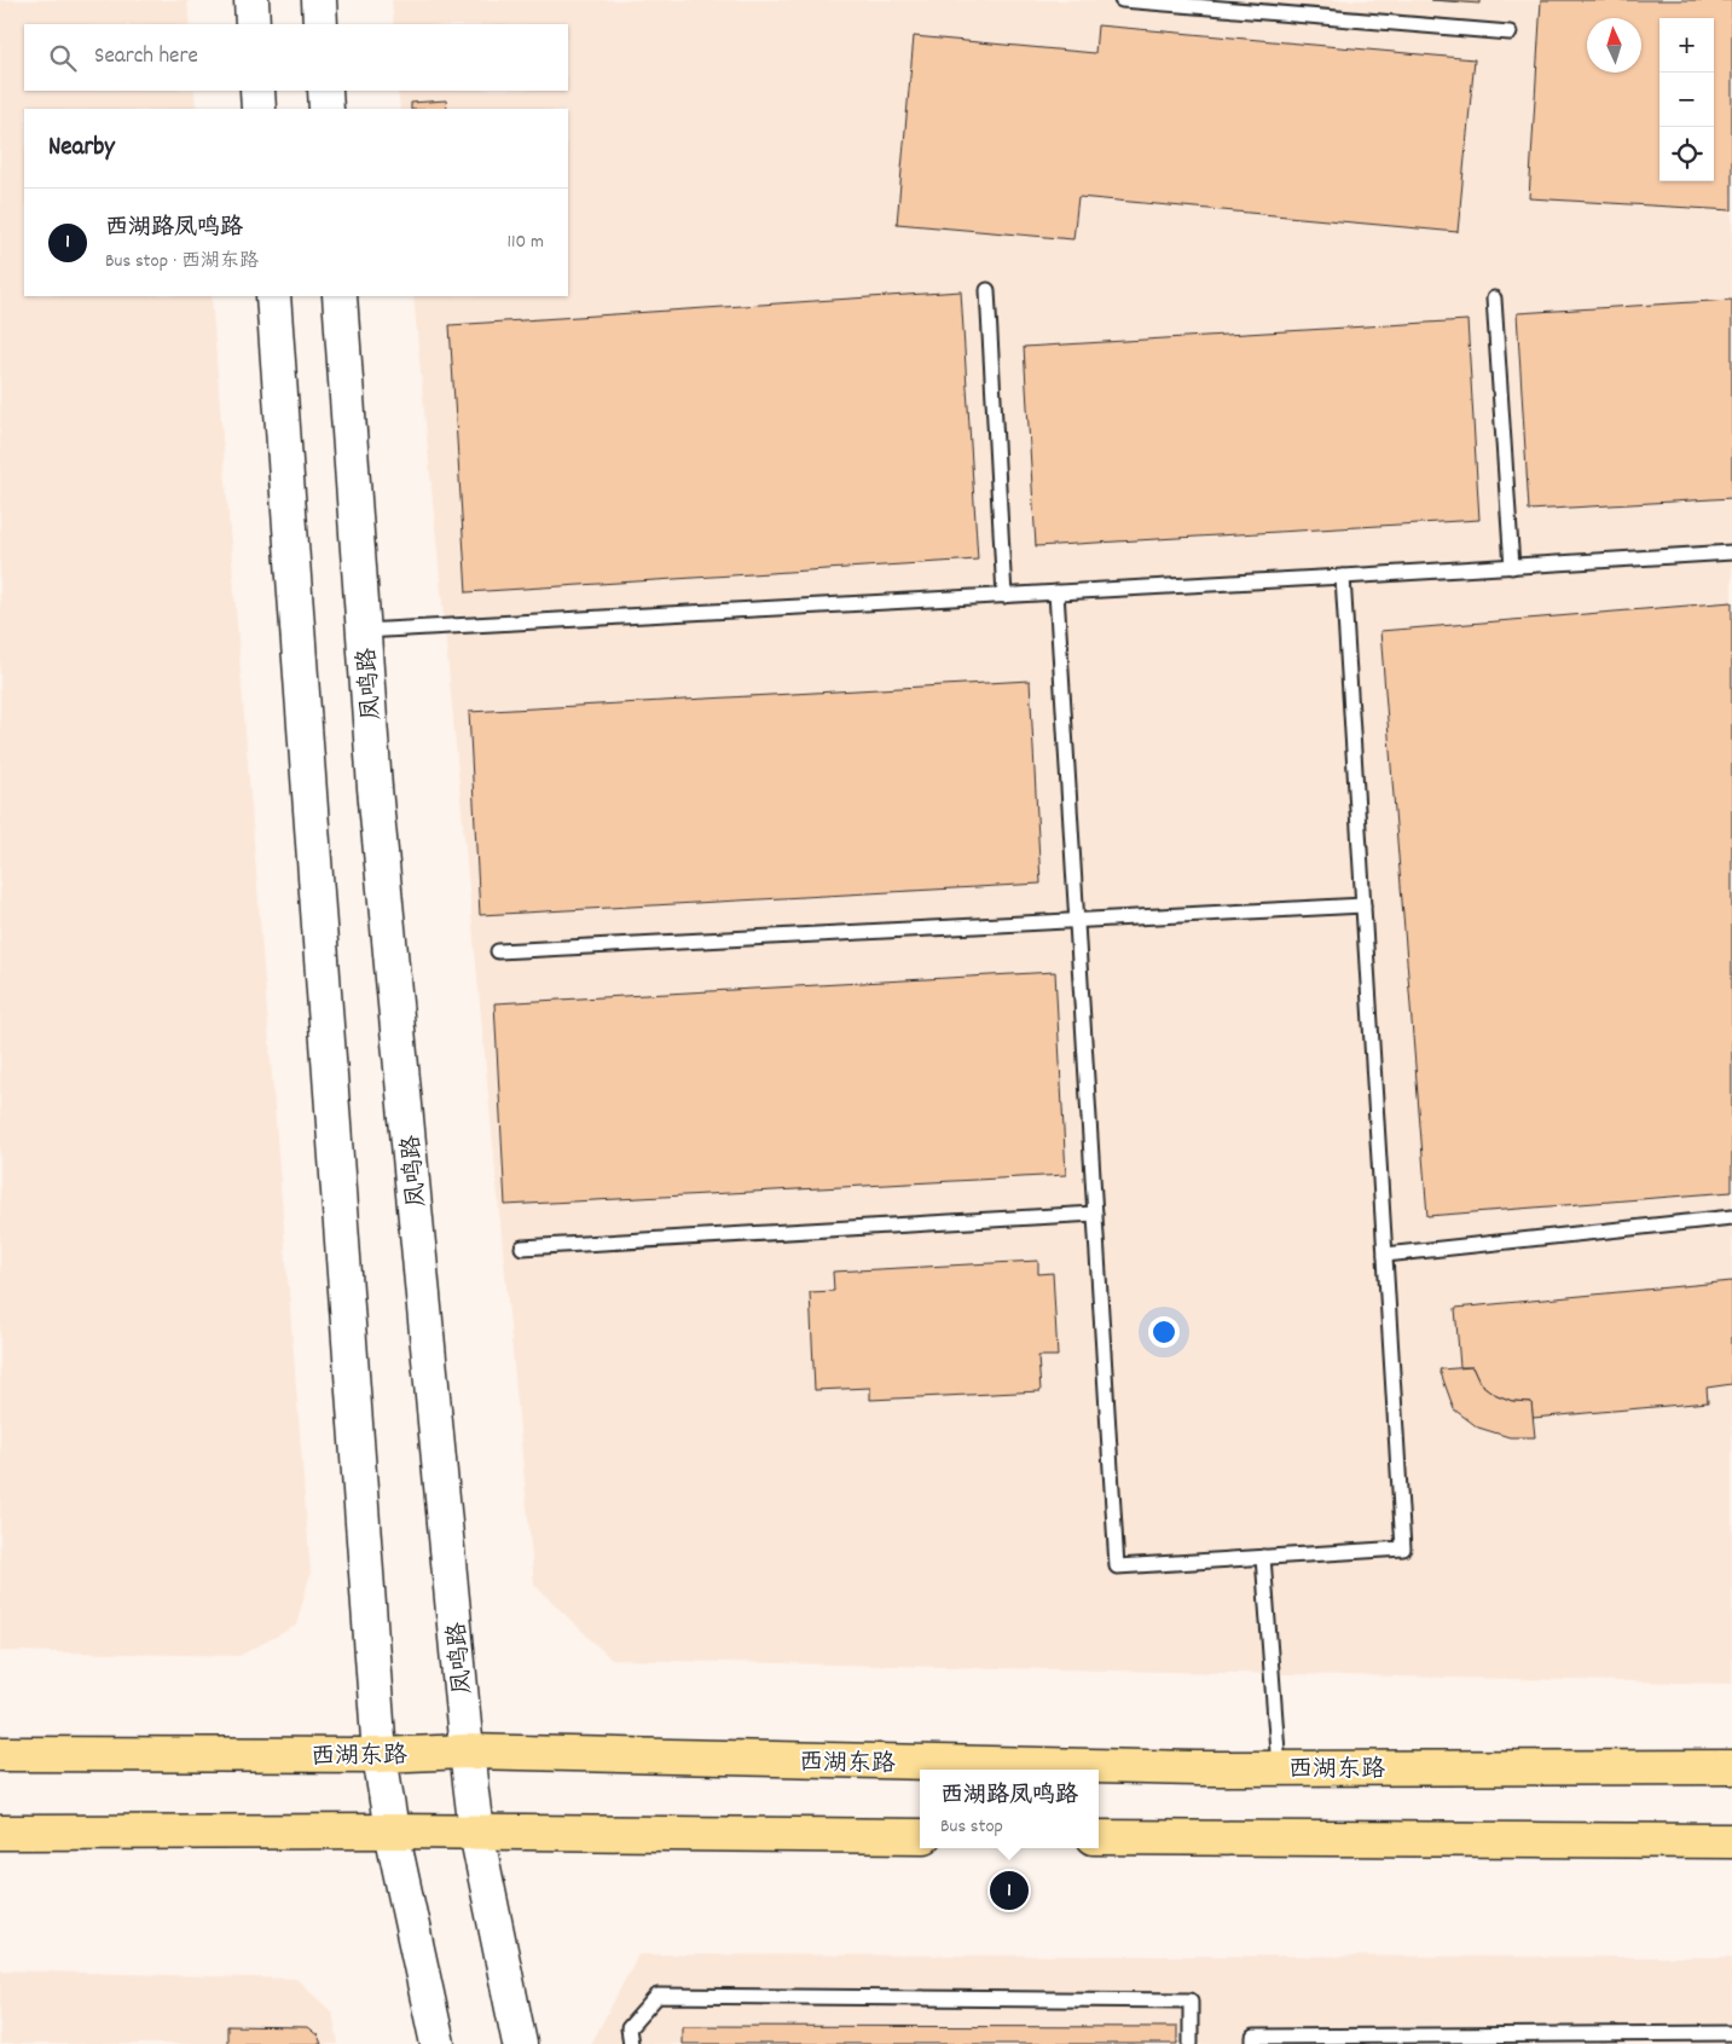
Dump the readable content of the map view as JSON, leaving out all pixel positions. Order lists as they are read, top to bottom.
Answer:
{
  "streets": {
    "main road": ["西湖东路"],
    "street": ["凤鸣路"]
  },
  "crossings": [
    ["凤鸣路", "西湖东路"]
  ],
  "north": "top",
  "page": {
    "map_buttons": ["+", "−"],
    "search": "Search here",
    "heading": "Nearby",
    "list": [
      {
        "mark": "1",
        "name": "西湖路凤鸣路",
        "note": "Bus stop · 西湖东路",
        "value": "110 m"
      }
    ],
    "popup": ["西湖路凤鸣路", "Bus stop"],
    "pins": "1"
  }
}
